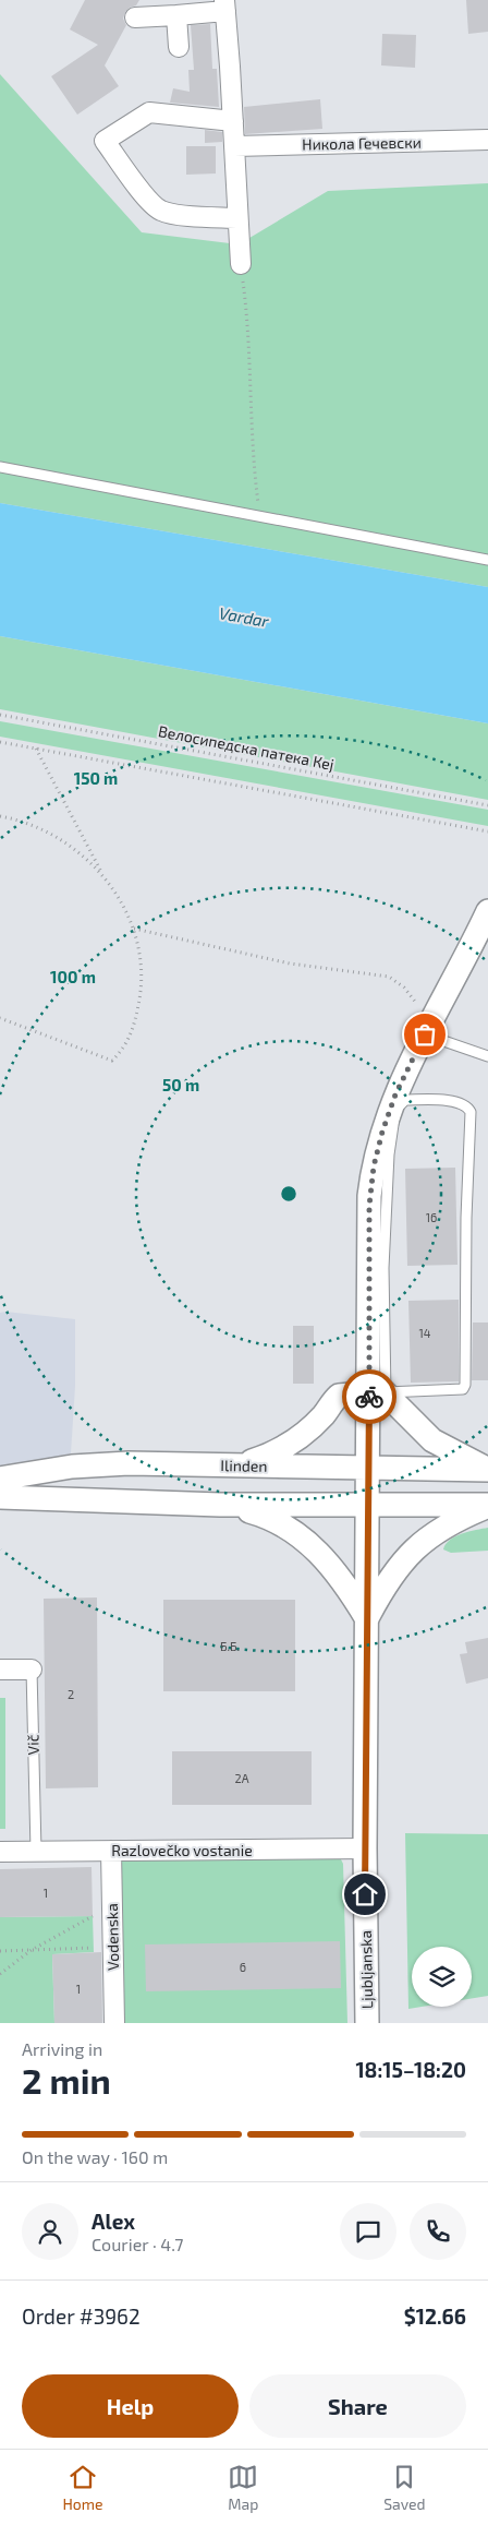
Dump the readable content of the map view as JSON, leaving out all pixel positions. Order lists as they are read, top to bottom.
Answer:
{
  "streets": {
    "street": [
      "Никола Гечевски",
      "Ilinden",
      "Vič",
      "Razlovečko vostanie",
      "Vodenska",
      "Ljubljanska"
    ],
    "path": ["Велосипедска патека Кеј"]
  },
  "crossings": [
    ["Ilinden", "Ljubljanska"],
    ["Vič", "Razlovečko vostanie"],
    ["Razlovečko vostanie", "Vodenska"],
    ["Razlovečko vostanie", "Ljubljanska"]
  ],
  "water": ["Vardar"],
  "house_numbers": [
    "16",
    "14",
    "Б.Б.",
    "2",
    "2А",
    "1",
    "6",
    "1"
  ],
  "page": {
    "heading": ["2 min", "Arriving in", "18:15–18:20"],
    "panel": [
      "Alex",
      "Courier · 4.7",
      "Order #3962",
      "$12.66"
    ],
    "bar": "On the way · 160 m",
    "buttons": ["Help", "Share"],
    "tabs": ["Home", "Map", "Saved"]
  },
  "rings": ["150 m", "100 m", "50 m"]
}
